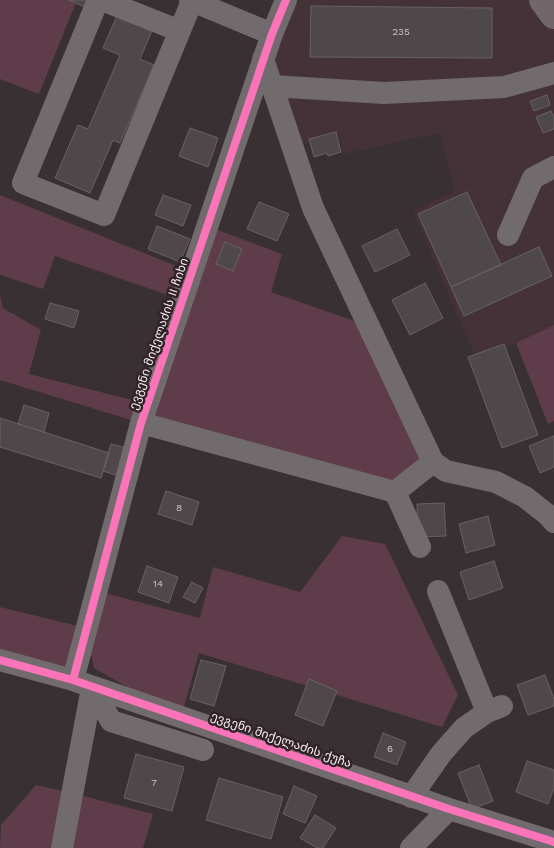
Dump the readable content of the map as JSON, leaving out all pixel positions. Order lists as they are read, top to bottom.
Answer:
{
  "streets": {
    "street": ["ევგენი მიქელაძის II ჩიხი", "ევგენი მიქელაძის ქუჩა"]
  },
  "crossings": [
    ["ევგენი მიქელაძის II ჩიხი", "ევგენი მიქელაძის ქუჩა"]
  ],
  "house_numbers": [
    "235",
    "8",
    "14",
    "6",
    "7"
  ]
}
